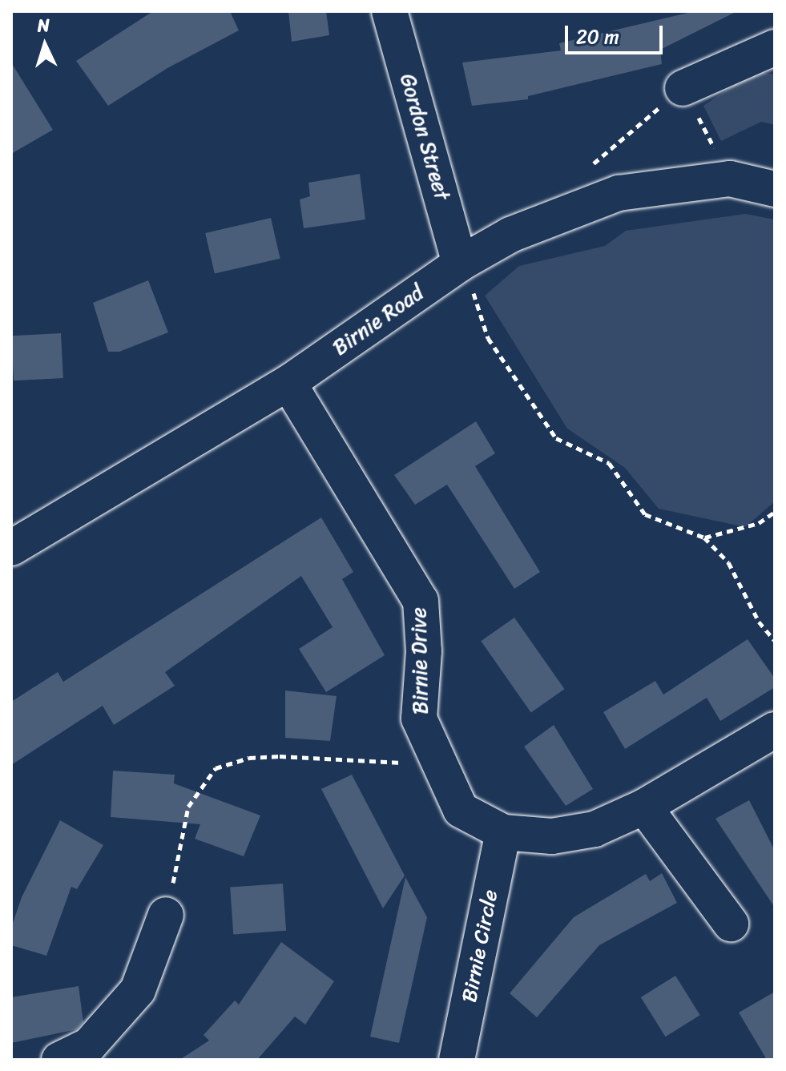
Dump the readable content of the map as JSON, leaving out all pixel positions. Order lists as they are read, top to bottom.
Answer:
{
  "streets": {
    "street": [
      "Gordon Street",
      "Birnie Road",
      "Birnie Drive",
      "Birnie Circle"
    ]
  },
  "crossings": [
    ["Gordon Street", "Birnie Road"],
    ["Birnie Road", "Birnie Drive"],
    ["Birnie Drive", "Birnie Circle"]
  ],
  "scale_bar": "20 m",
  "north": "top"
}
